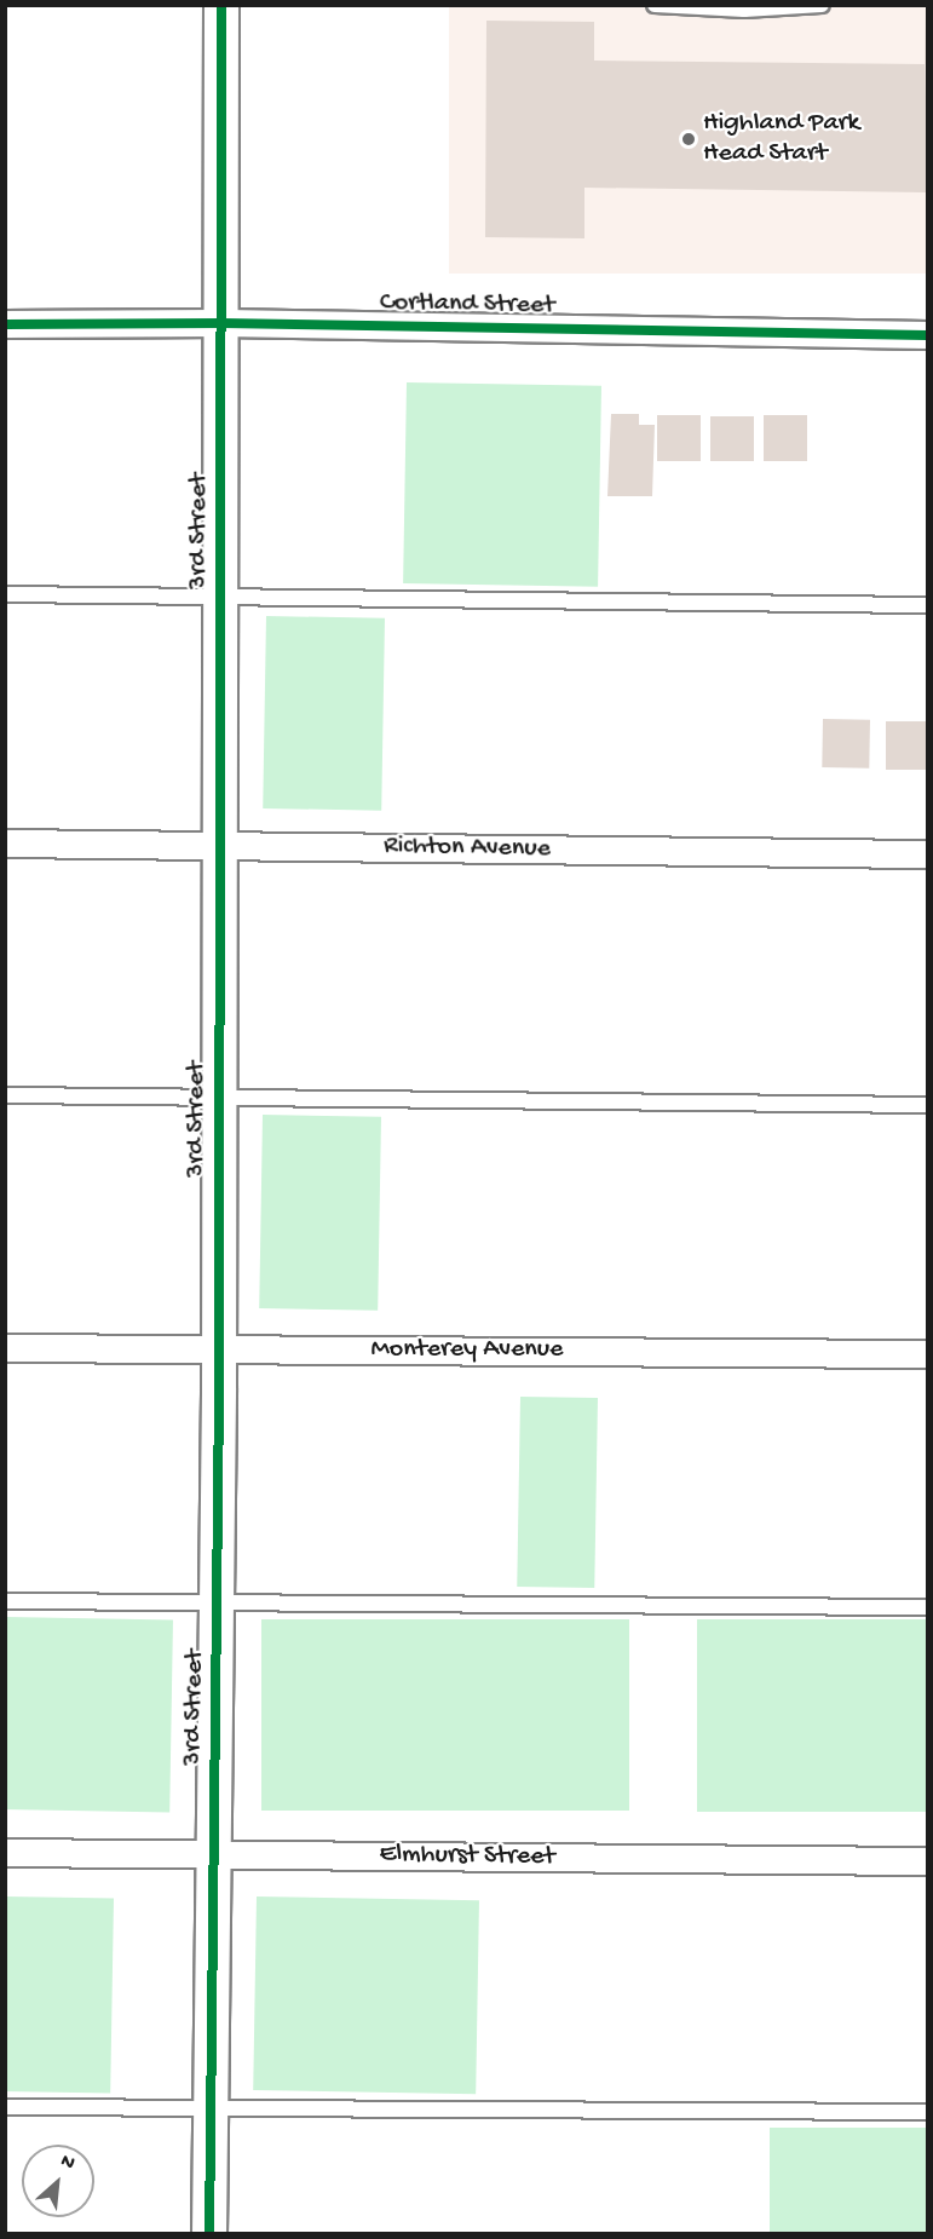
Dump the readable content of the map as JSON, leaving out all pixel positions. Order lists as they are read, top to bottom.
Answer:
{
  "streets": {
    "street": [
      "Cortland Street",
      "3rd Street",
      "Richton Avenue",
      "Monterey Avenue",
      "Elmhurst Street"
    ]
  },
  "crossings": [
    ["Cortland Street", "3rd Street"],
    ["3rd Street", "Richton Avenue"],
    ["3rd Street", "Monterey Avenue"],
    ["3rd Street", "Elmhurst Street"]
  ],
  "places": ["Highland Park Head Start"],
  "north": "top right"
}
